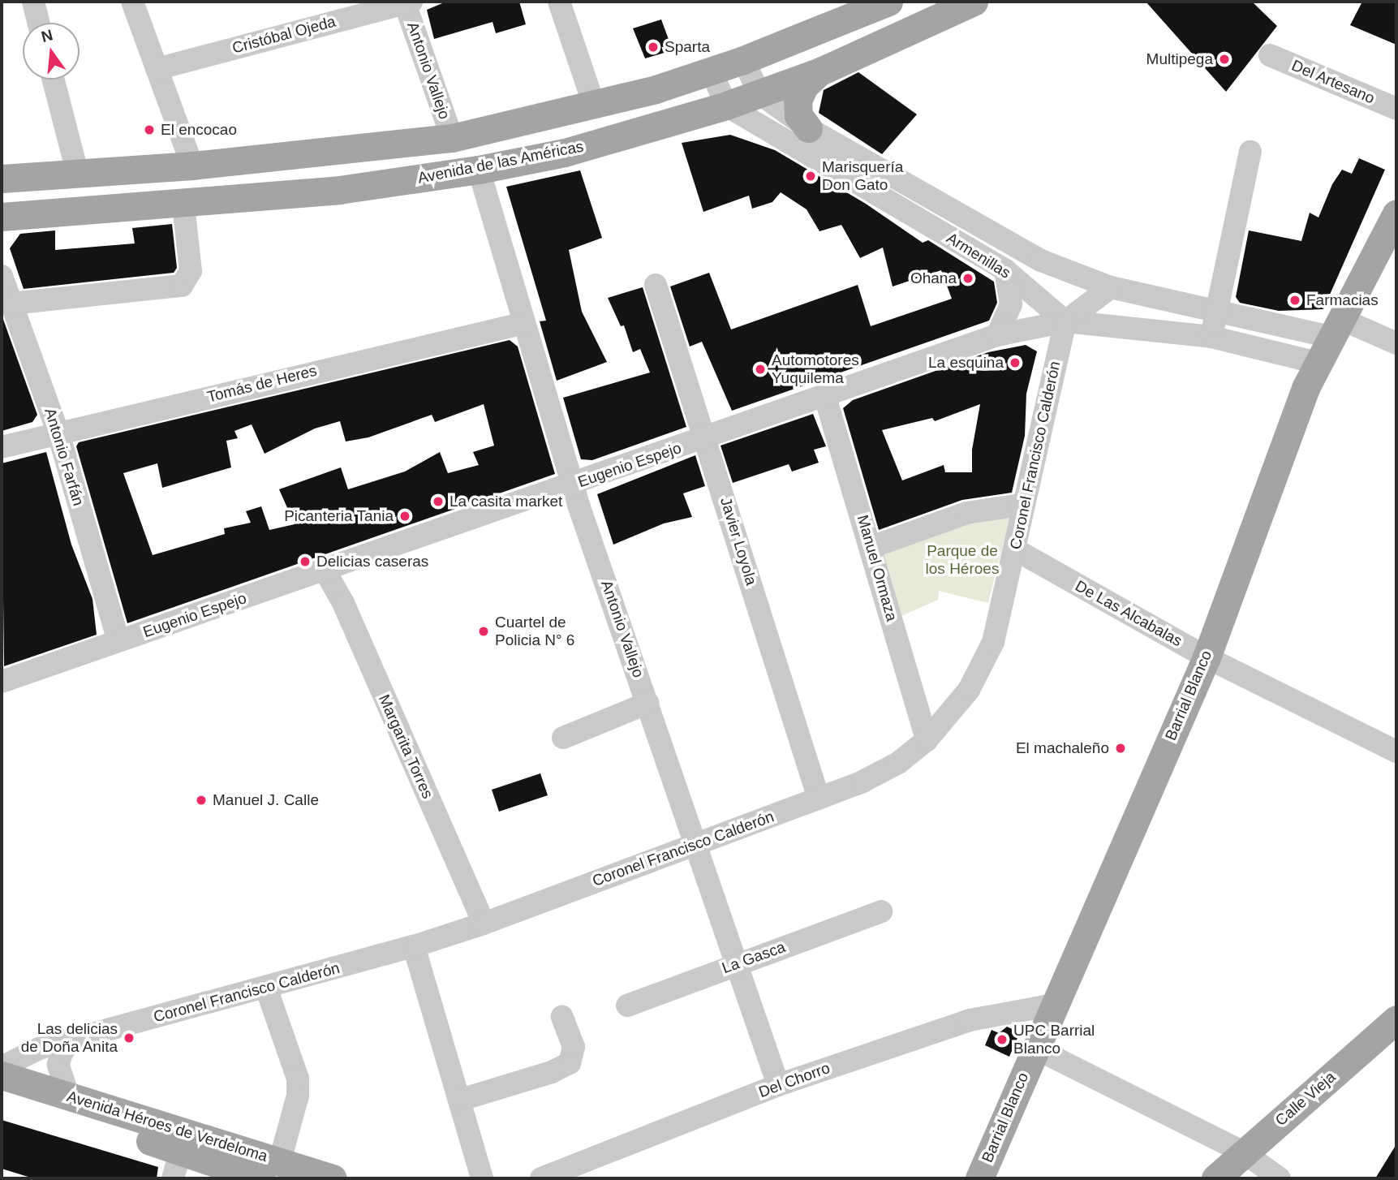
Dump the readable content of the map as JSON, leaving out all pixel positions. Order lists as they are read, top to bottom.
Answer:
{
  "streets": {
    "main road": [
      "Avenida de las Américas",
      "Barrial Blanco",
      "Calle Vieja",
      "Avenida Héroes de Verdeloma"
    ],
    "street": [
      "Cristóbal Ojeda",
      "Antonio Vallejo",
      "Del Artesano",
      "Armenillas",
      "Tomás de Heres",
      "Coronel Francisco Calderón",
      "Antonio Farfán",
      "Eugenio Espejo",
      "Javier Loyola",
      "Manuel Ormaza",
      "De Las Alcabalas",
      "Margarita Torres",
      "La Gasca",
      "Del Chorro"
    ]
  },
  "crossings": [
    ["Cristóbal Ojeda", "Antonio Vallejo"],
    ["Antonio Vallejo", "Avenida de las Américas"],
    ["Antonio Vallejo", "Tomás de Heres"],
    ["Antonio Vallejo", "Coronel Francisco Calderón"],
    ["Antonio Vallejo", "Eugenio Espejo"],
    ["Antonio Vallejo", "La Gasca"],
    ["Antonio Vallejo", "Del Chorro"],
    ["Avenida de las Américas", "Armenillas"],
    ["Armenillas", "Coronel Francisco Calderón"],
    ["Armenillas", "Eugenio Espejo"],
    ["Armenillas", "Barrial Blanco"],
    ["Tomás de Heres", "Antonio Farfán"],
    ["Coronel Francisco Calderón", "Eugenio Espejo"],
    ["Coronel Francisco Calderón", "Javier Loyola"],
    ["Coronel Francisco Calderón", "Manuel Ormaza"],
    ["Coronel Francisco Calderón", "De Las Alcabalas"],
    ["Coronel Francisco Calderón", "Margarita Torres"],
    ["Antonio Farfán", "Eugenio Espejo"],
    ["Eugenio Espejo", "Javier Loyola"],
    ["Eugenio Espejo", "Manuel Ormaza"],
    ["Eugenio Espejo", "Margarita Torres"],
    ["De Las Alcabalas", "Barrial Blanco"],
    ["Barrial Blanco", "Del Chorro"]
  ],
  "parks": ["Parque de los Héroes"],
  "places": [
    "Sparta",
    "Multipega",
    "El encocao",
    "Marisquería Don Gato",
    "Ohana",
    "Farmacias",
    "La esquina",
    "Automotores Yuquilema",
    "La casita market",
    "Picanteria Tania",
    "Delicias caseras",
    "Cuartel de Policia N° 6",
    "El machaleño",
    "Manuel J. Calle",
    "Las delicias de Doña Anita",
    "UPC Barrial Blanco"
  ],
  "north": "top"
}
